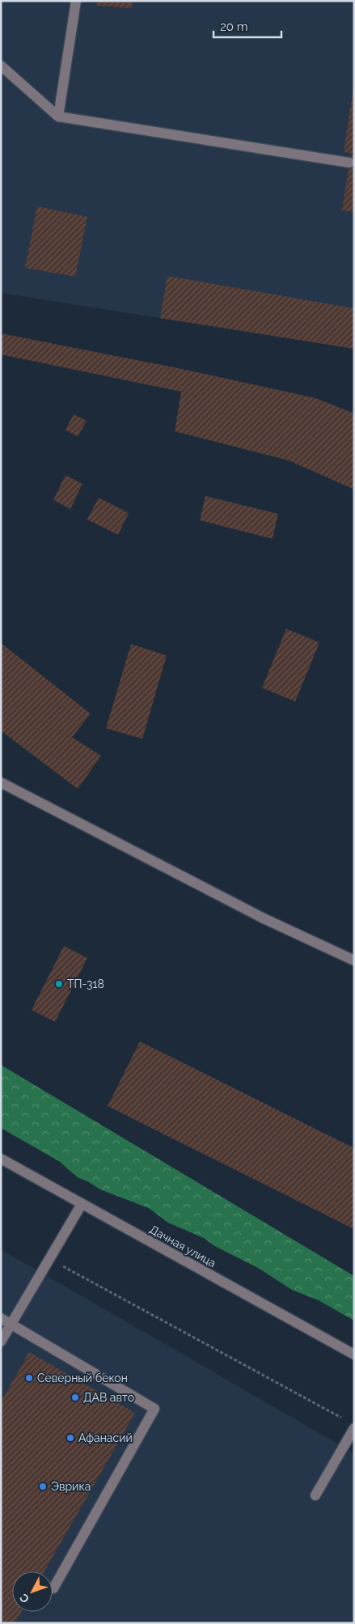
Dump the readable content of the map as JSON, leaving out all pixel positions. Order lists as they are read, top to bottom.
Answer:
{
  "streets": {
    "street": ["Дачная улица"]
  },
  "places": [
    "ТП-318",
    "Северный бекон",
    "ДАВ авто",
    "Афанасий",
    "Эврика"
  ],
  "scale_bar": "20 m",
  "north": "bottom left"
}
